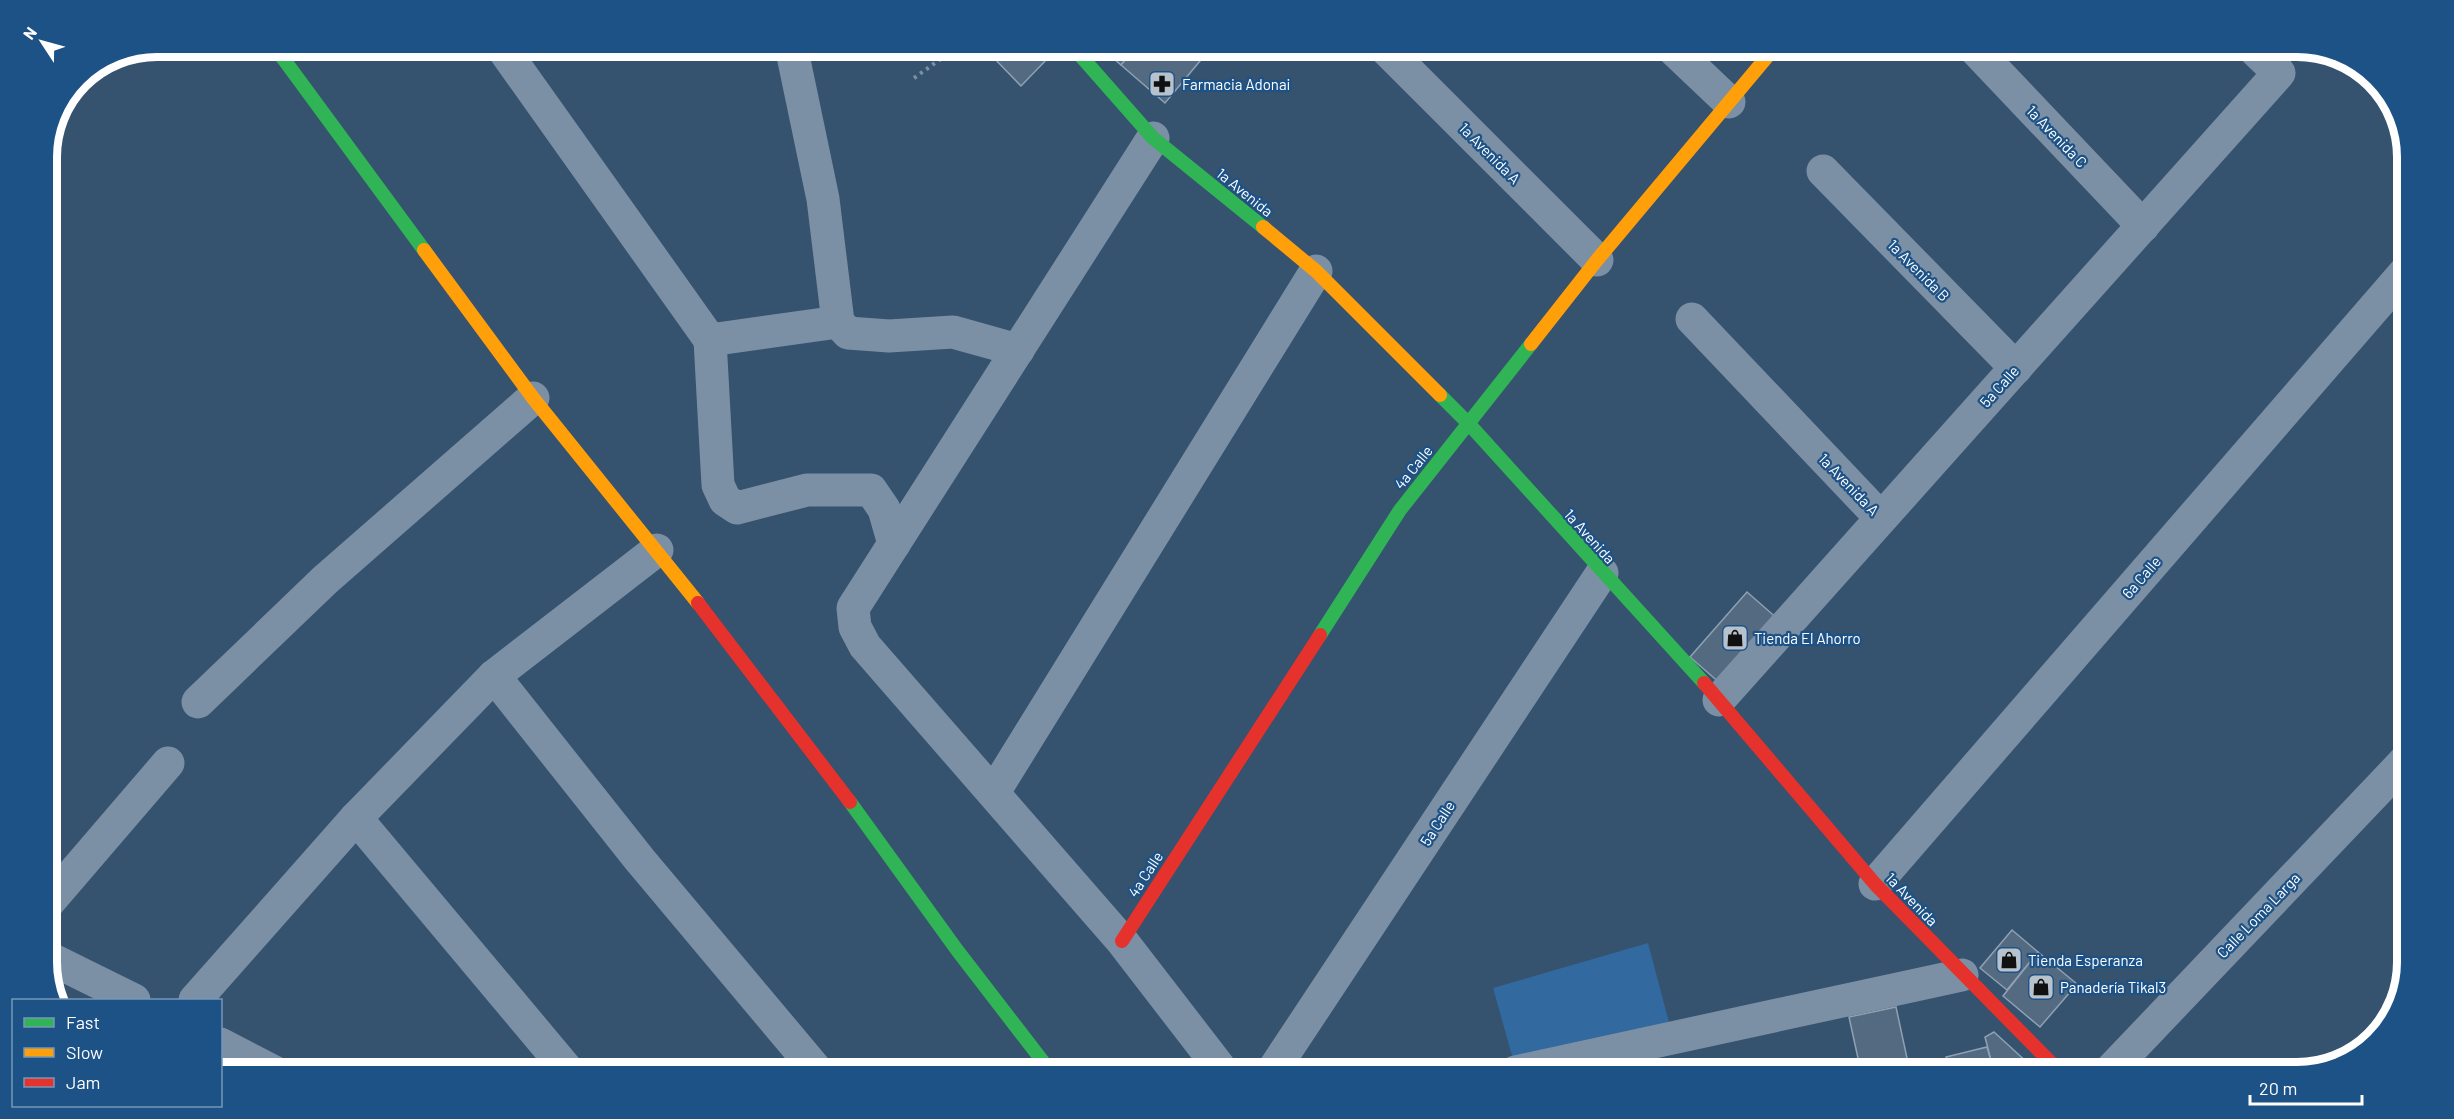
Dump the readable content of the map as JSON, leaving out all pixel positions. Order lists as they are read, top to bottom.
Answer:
{
  "streets": {
    "street": [
      "1a Avenida C",
      "1a Avenida A",
      "1a Avenida",
      "1a Avenida B",
      "5a Calle",
      "4a Calle",
      "6a Calle",
      "Calle Loma Larga"
    ]
  },
  "crossings": [
    ["1a Avenida C", "5a Calle"],
    ["1a Avenida A", "5a Calle"],
    ["1a Avenida A", "4a Calle"],
    ["1a Avenida", "5a Calle"],
    ["1a Avenida", "4a Calle"],
    ["1a Avenida", "6a Calle"],
    ["1a Avenida B", "5a Calle"]
  ],
  "places": {
    "pharmacy": ["Farmacia Adonai"],
    "shop": ["Tienda El Ahorro", "Tienda Esperanza", "Panadería Tikal3"]
  },
  "legend": ["Fast", "Slow", "Jam"],
  "scale_bar": "20 m",
  "north": "top left"
}
